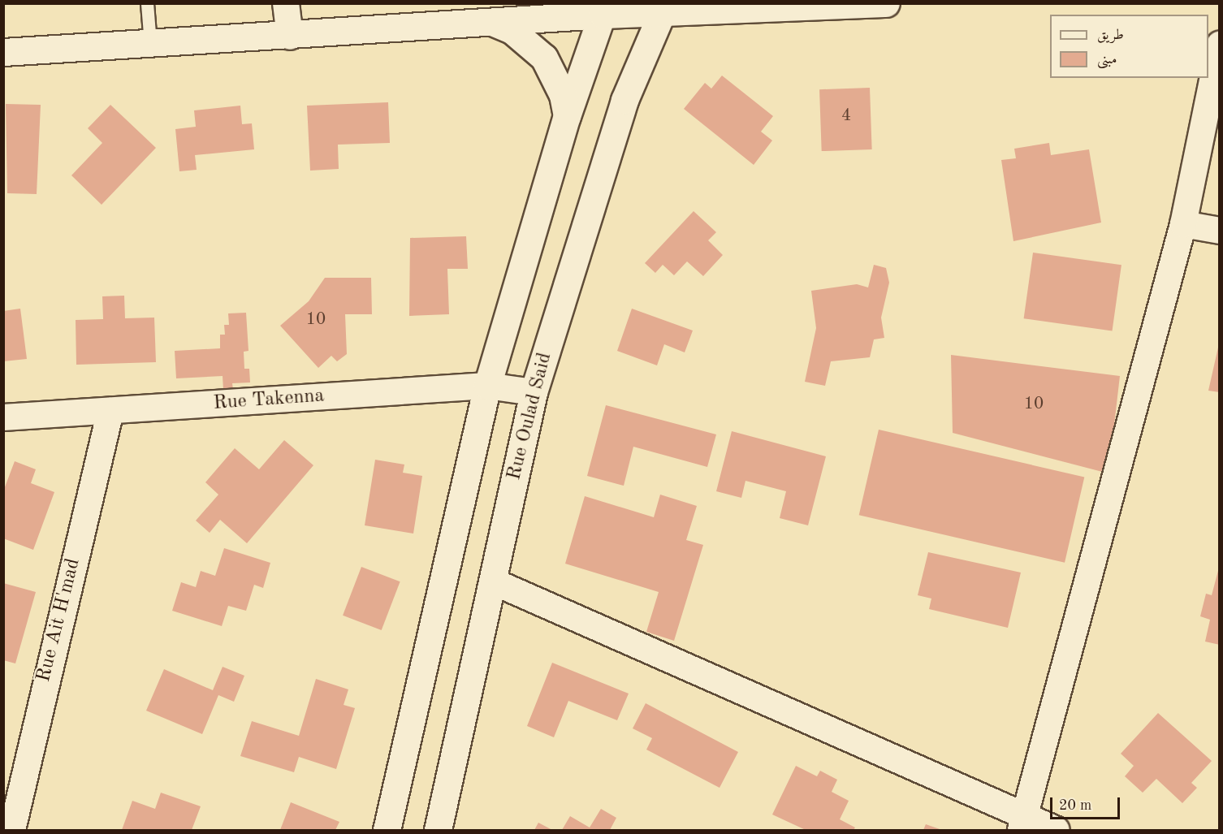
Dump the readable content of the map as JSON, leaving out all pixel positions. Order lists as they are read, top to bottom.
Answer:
{
  "streets": {
    "street": ["Rue Takenna", "Rue Oulad Said", "Rue Ait H'mad"]
  },
  "crossings": [
    ["Rue Takenna", "Rue Oulad Said"],
    ["Rue Takenna", "Rue Ait H'mad"]
  ],
  "house_numbers": ["4", "10", "10"],
  "legend": ["طريق", "مبنى"],
  "scale_bar": "20 m"
}
